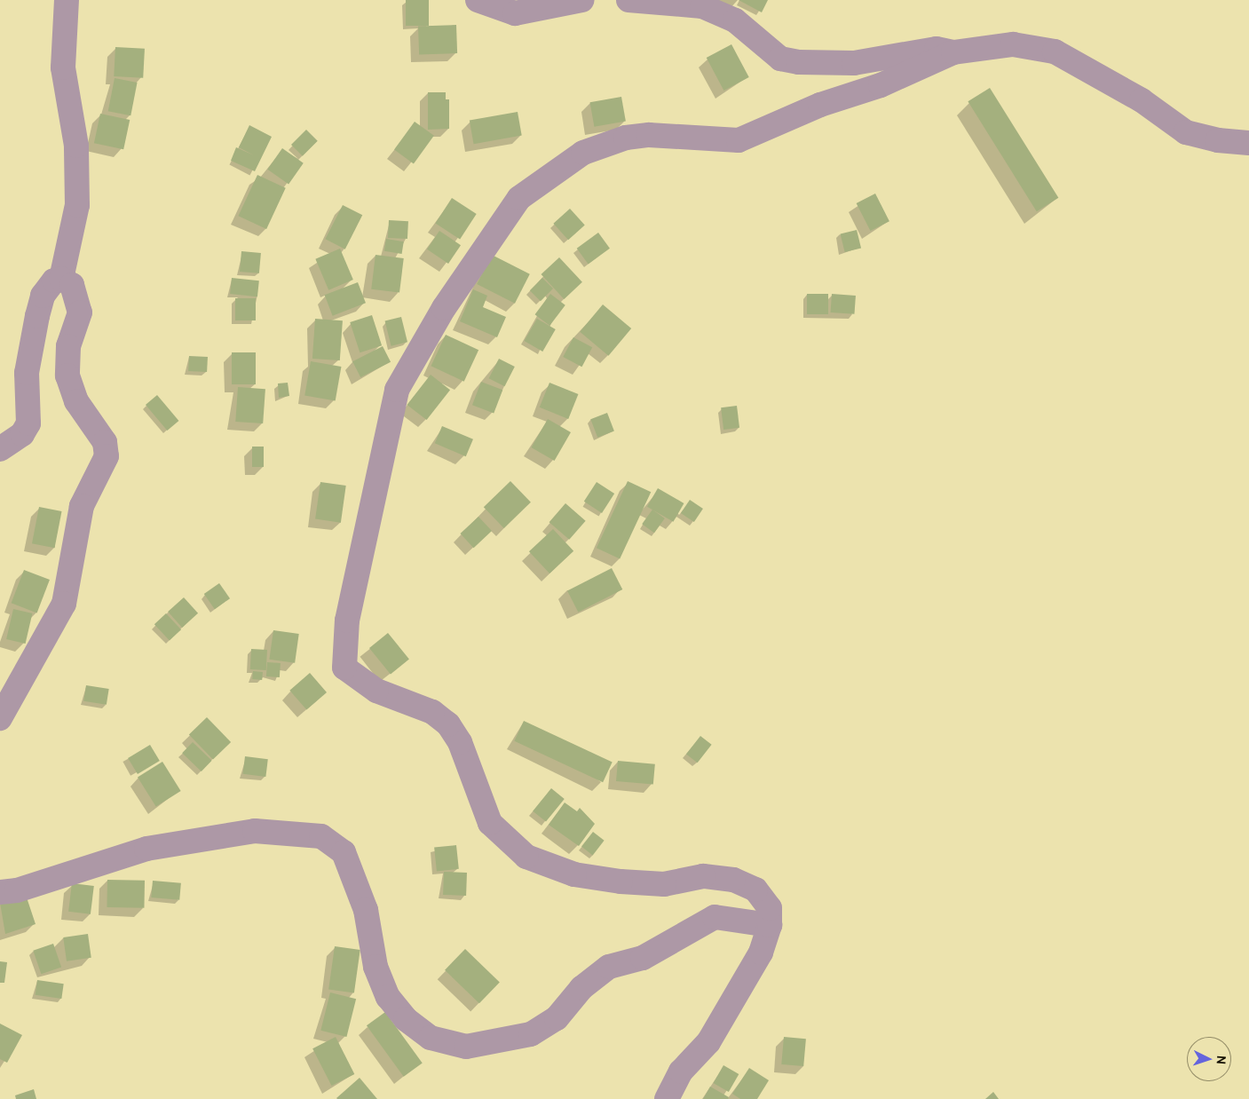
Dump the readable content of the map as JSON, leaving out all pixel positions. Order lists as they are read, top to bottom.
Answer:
{
  "north": "right"
}
